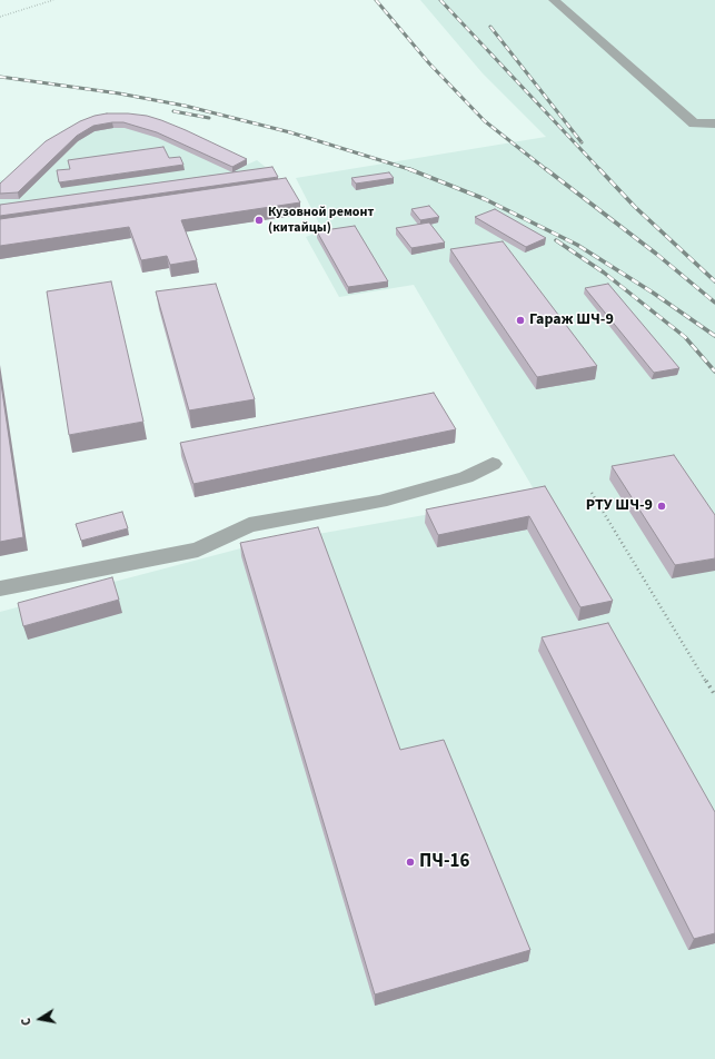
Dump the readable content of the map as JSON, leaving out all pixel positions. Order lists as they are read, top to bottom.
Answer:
{
  "places": [
    "Кузовной ремонт (китайцы)",
    "Гараж ШЧ-9",
    "РТУ ШЧ-9",
    "ПЧ-16"
  ],
  "north": "left"
}
